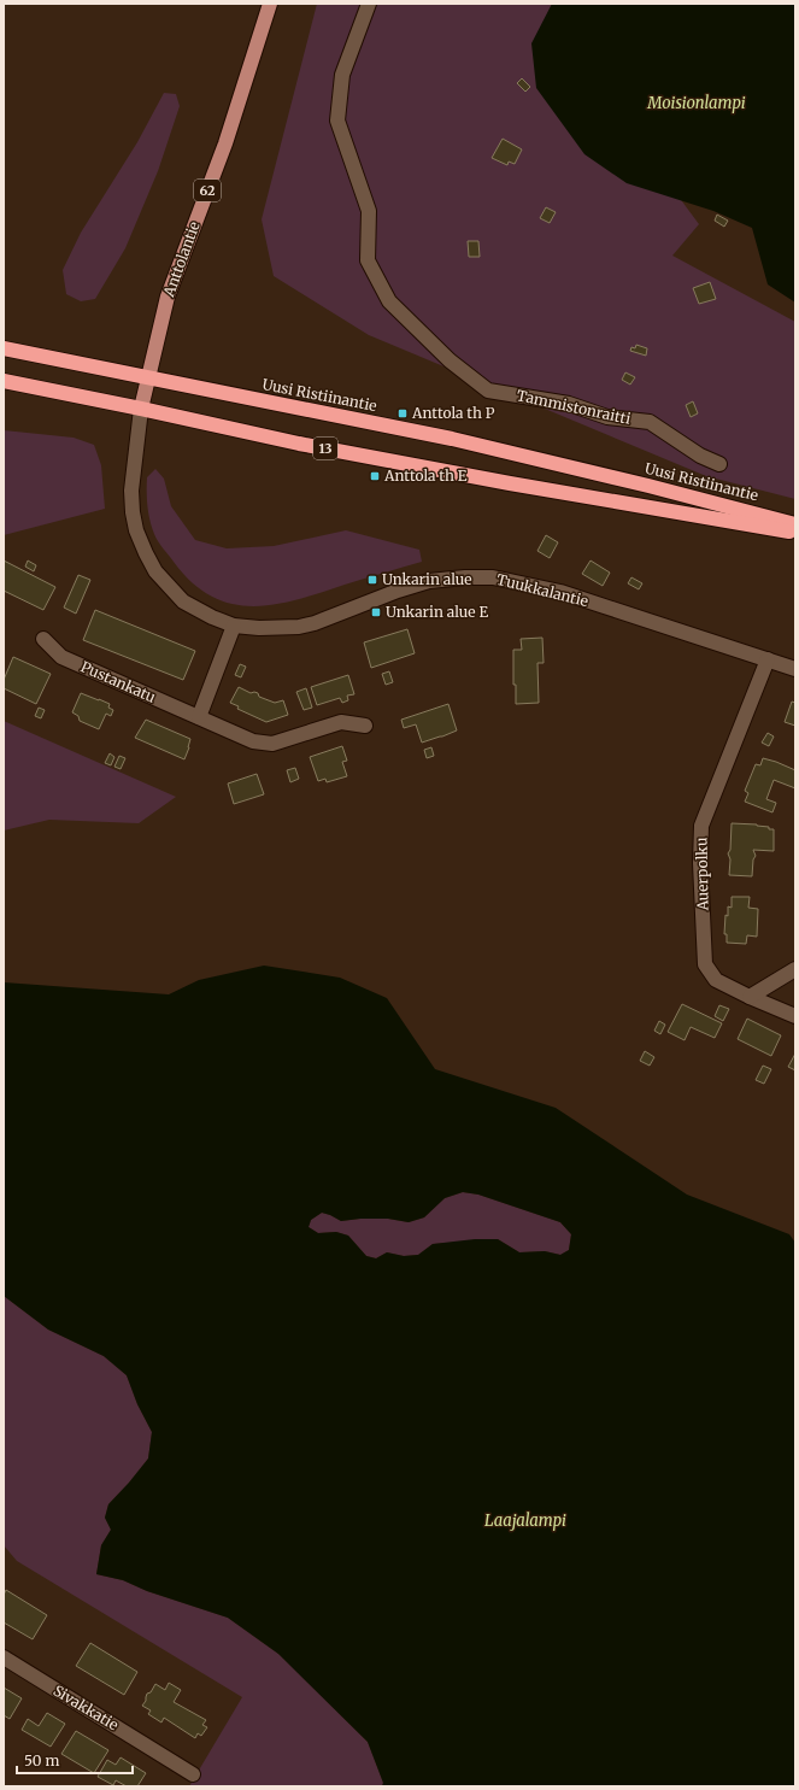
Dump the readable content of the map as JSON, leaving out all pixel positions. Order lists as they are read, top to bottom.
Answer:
{
  "streets": {
    "highway": ["Uusi Ristiinantie", "13"],
    "main road": ["62", "Anttolantie"],
    "street": [
      "Tammistonraitti",
      "Tuukkalantie",
      "Pustankatu",
      "Auerpolku",
      "Sivakkatie"
    ]
  },
  "crossings": [
    ["62", "Anttolantie"],
    ["62", "Uusi Ristiinantie"],
    ["62", "Tuukkalantie"],
    ["Anttolantie", "Uusi Ristiinantie"],
    ["Uusi Ristiinantie", "Tuukkalantie"],
    ["Tuukkalantie", "Auerpolku"]
  ],
  "water": ["Moisionlampi", "Laajalampi"],
  "places": {
    "transit": [
      "Anttola th P",
      "Anttola th E",
      "Unkarin alue",
      "Unkarin alue E"
    ]
  },
  "scale_bar": "50 m"
}
